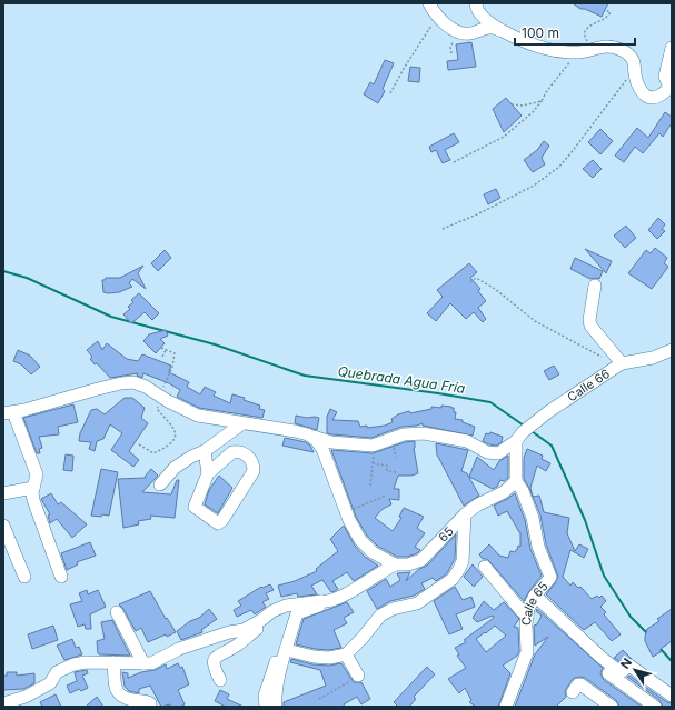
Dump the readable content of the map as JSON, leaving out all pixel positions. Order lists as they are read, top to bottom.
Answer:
{
  "streets": {
    "street": ["Calle 66", "65", "Calle 65"]
  },
  "crossings": [
    ["65", "Calle 65"]
  ],
  "water": ["Quebrada Agua Fría"],
  "scale_bar": "100 m",
  "north": "top left"
}
